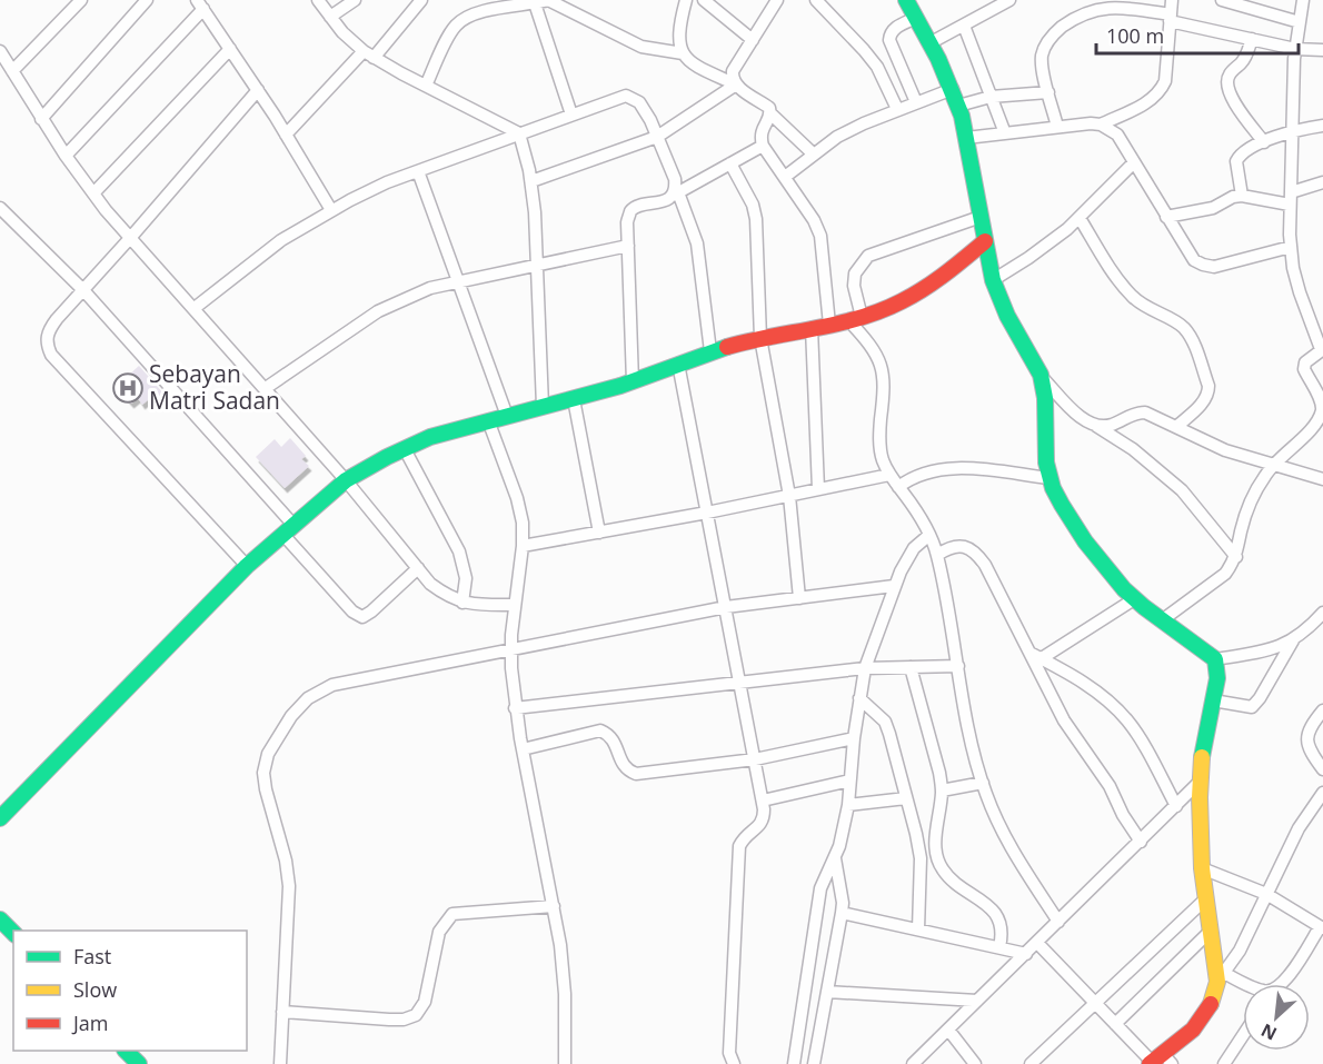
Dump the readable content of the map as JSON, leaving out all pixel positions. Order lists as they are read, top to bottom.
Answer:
{
  "places": {
    "hospital": ["Sebayan Matri Sadan"]
  },
  "legend": ["Fast", "Slow", "Jam"],
  "scale_bar": "100 m",
  "north": "bottom left"
}
